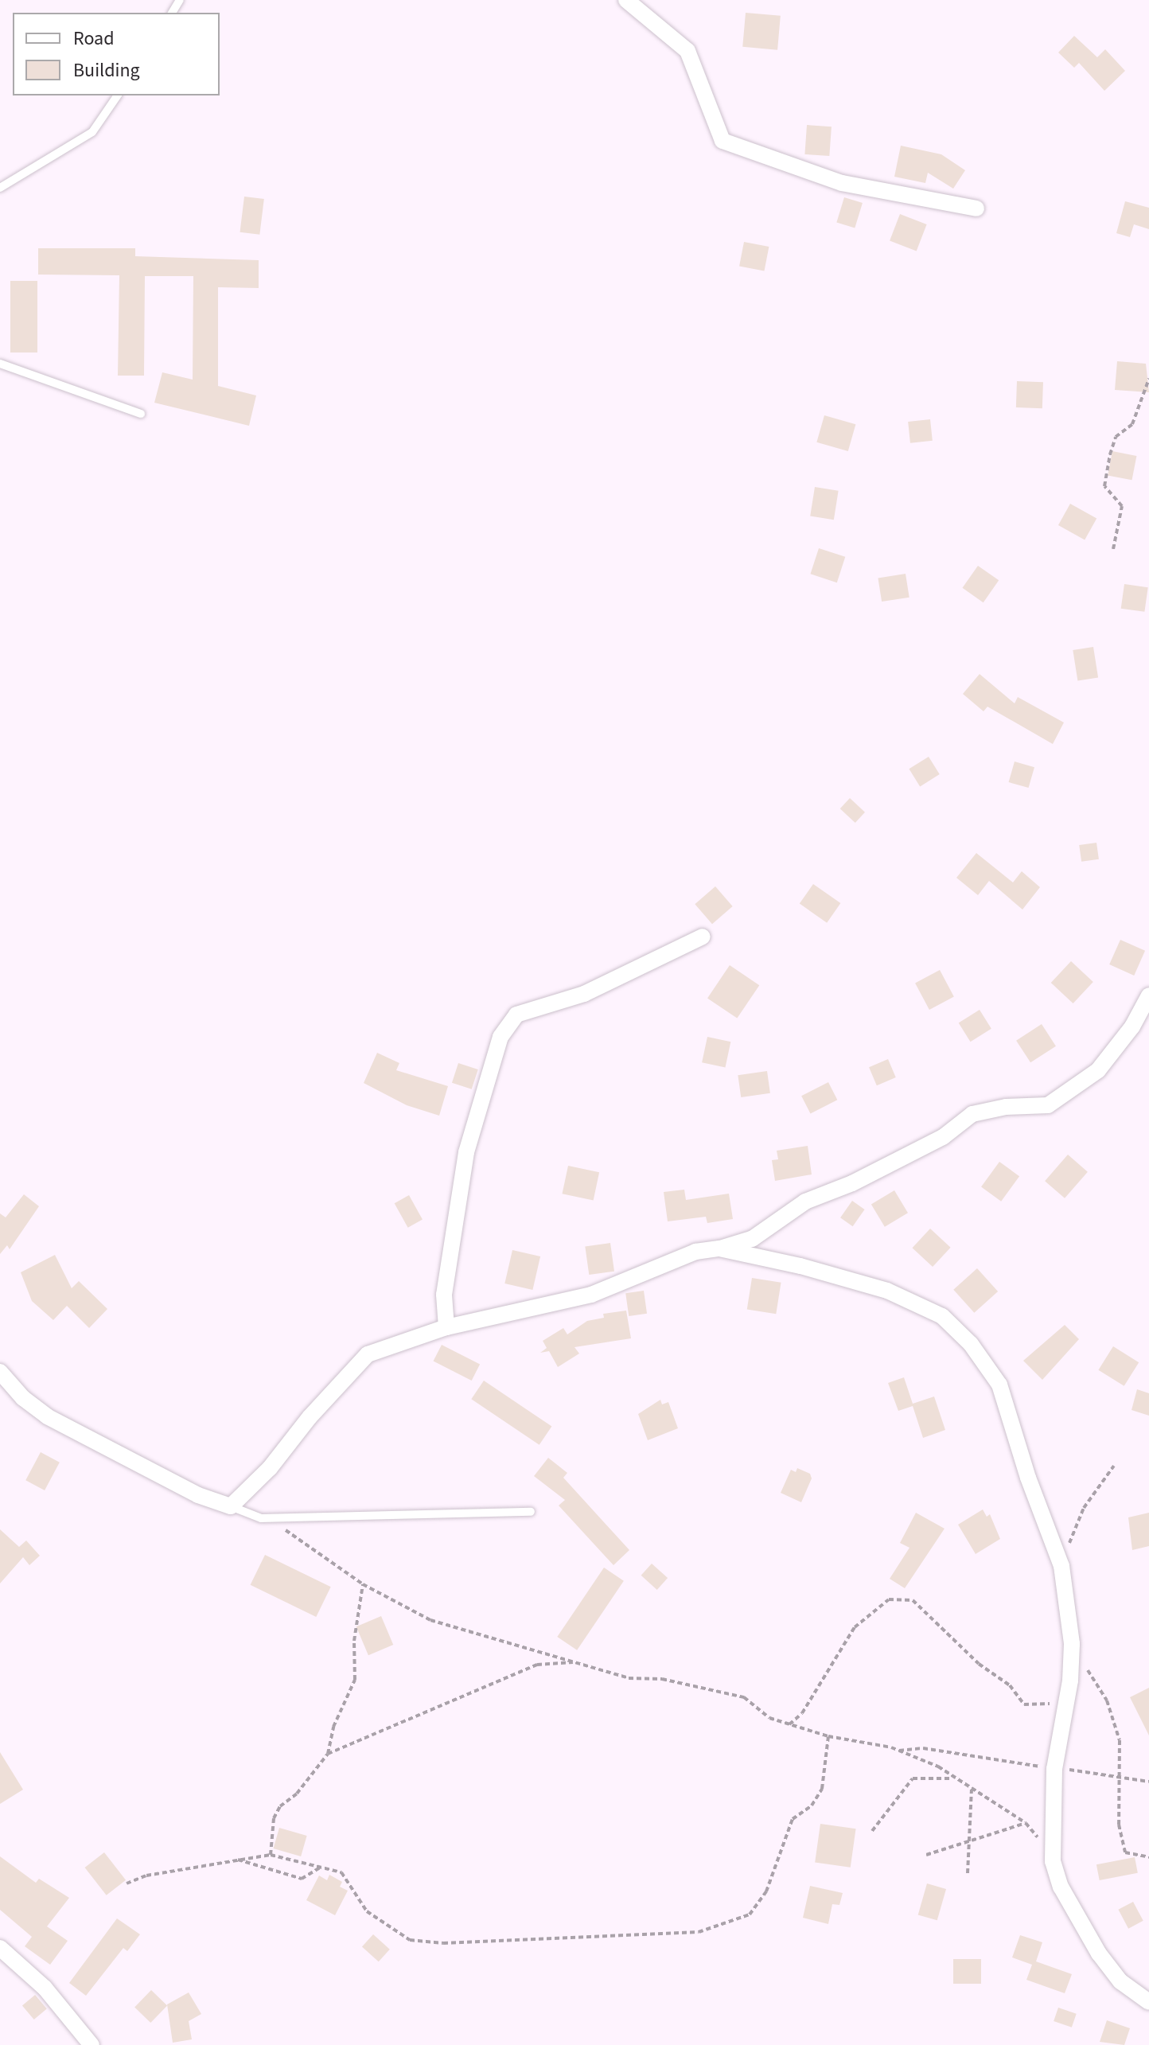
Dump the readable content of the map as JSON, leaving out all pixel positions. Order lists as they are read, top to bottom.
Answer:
{
  "legend": ["Road", "Building"]
}
